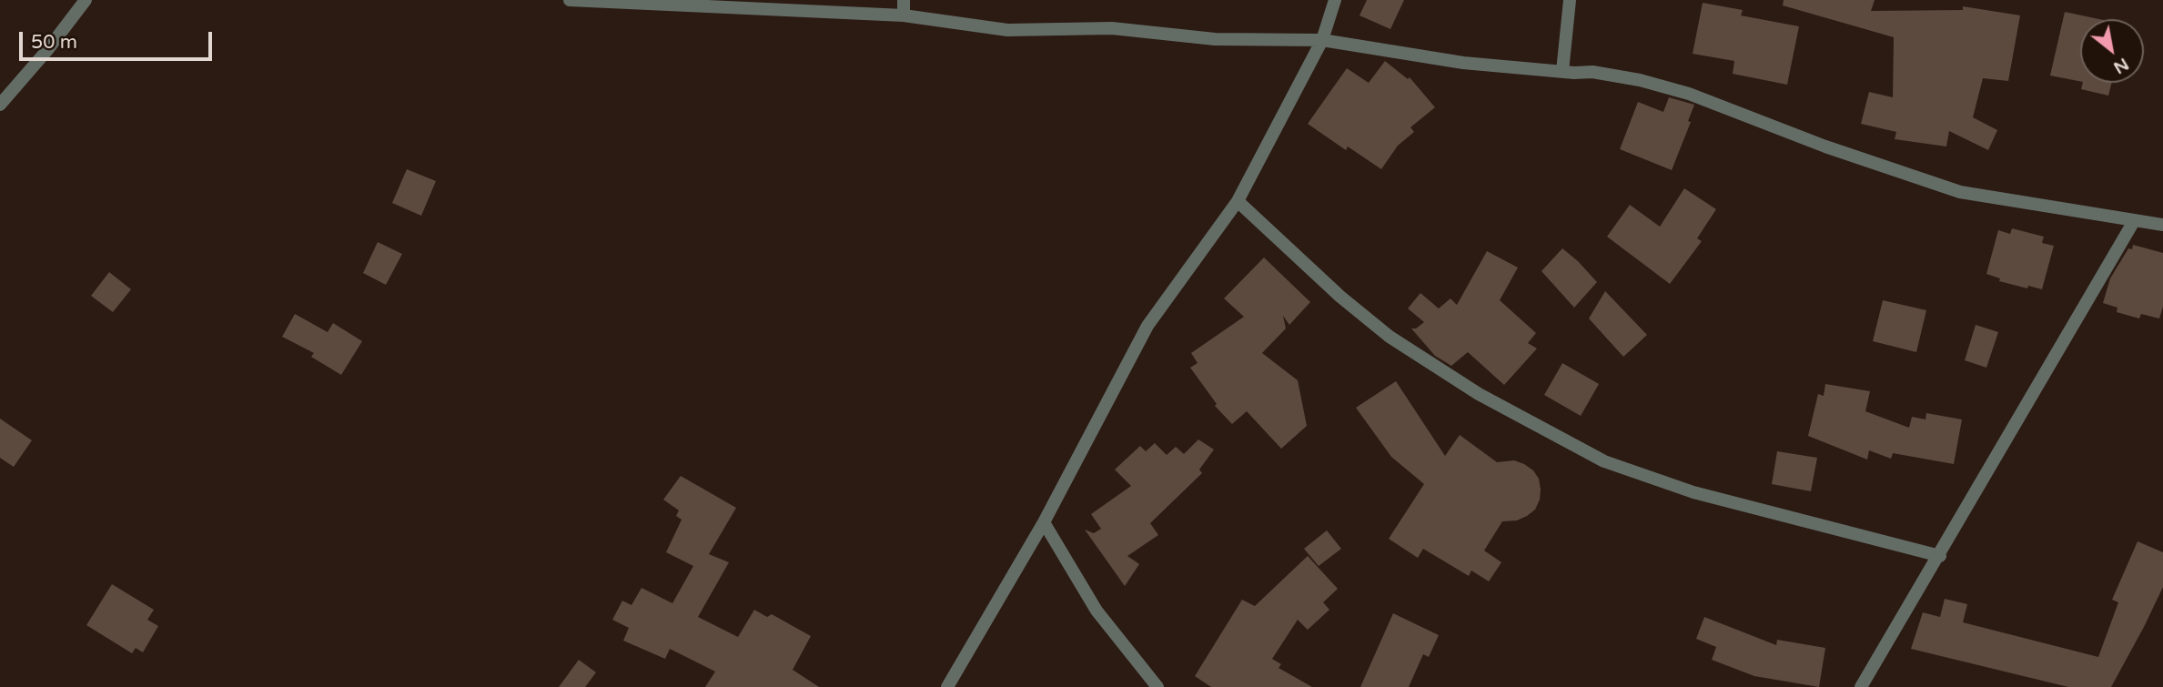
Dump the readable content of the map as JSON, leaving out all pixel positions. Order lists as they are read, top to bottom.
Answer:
{
  "scale_bar": "50 m",
  "north": "bottom right"
}
